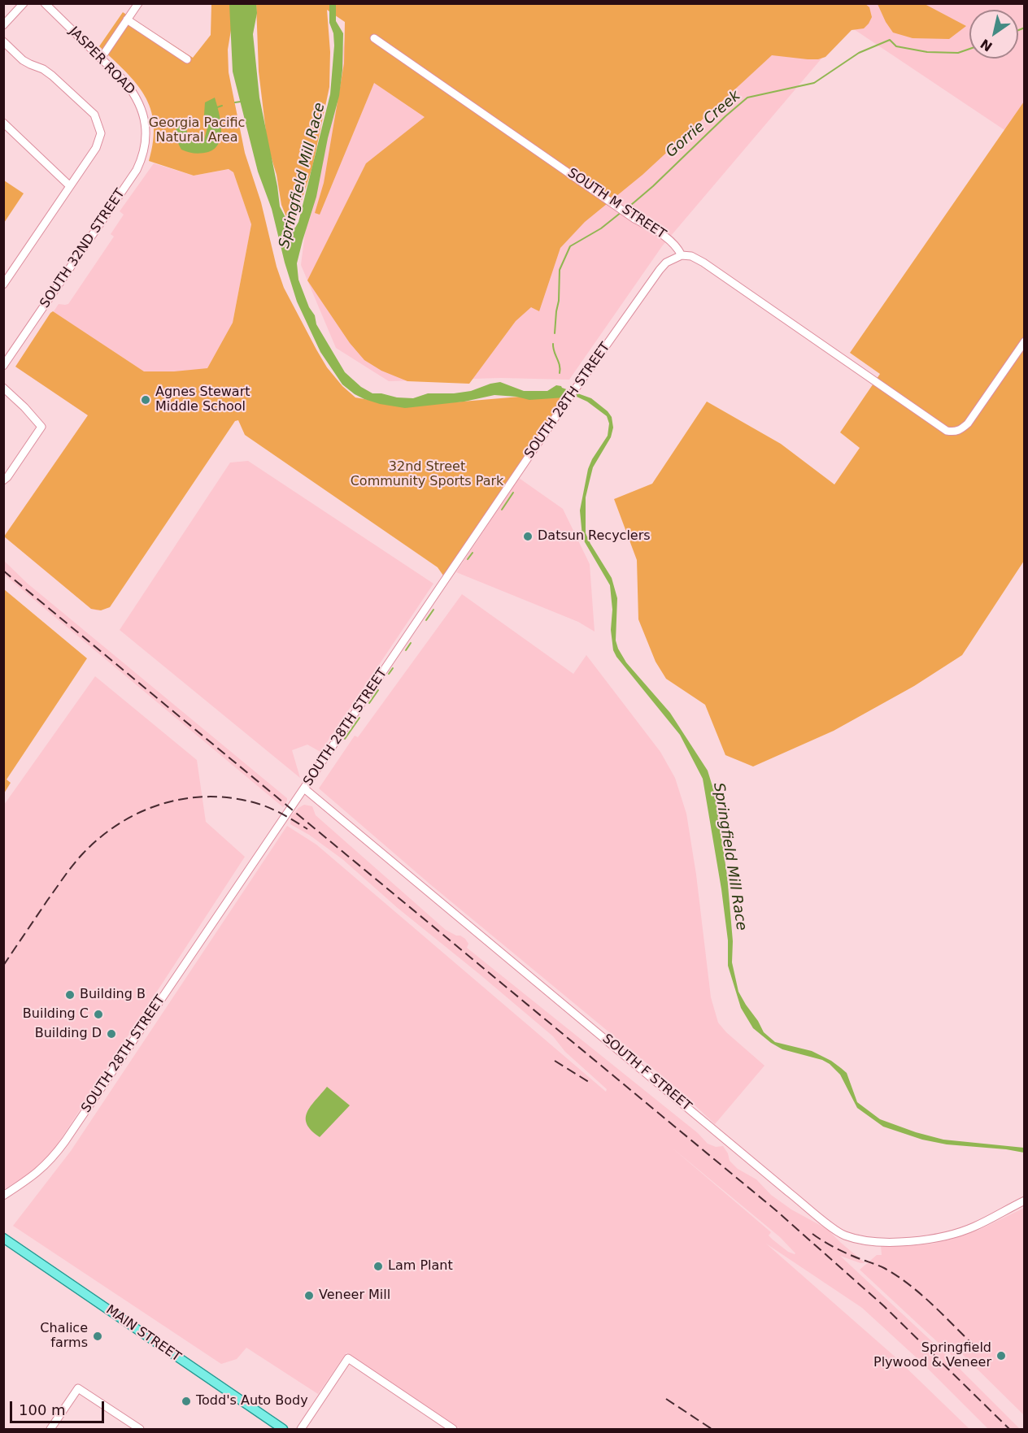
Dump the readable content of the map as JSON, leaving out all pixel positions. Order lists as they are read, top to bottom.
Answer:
{
  "streets": {
    "main road": ["MAIN STREET"],
    "street": [
      "JASPER ROAD",
      "SOUTH M STREET",
      "SOUTH 32ND STREET",
      "SOUTH 28TH STREET",
      "SOUTH F STREET"
    ]
  },
  "crossings": [
    ["JASPER ROAD", "SOUTH 32ND STREET"],
    ["SOUTH M STREET", "SOUTH 28TH STREET"],
    ["SOUTH 28TH STREET", "SOUTH F STREET"]
  ],
  "water": ["Gorrie Creek", "Springfield Mill Race"],
  "parks": ["Georgia Pacific Natural Area", "32nd Street Community Sports Park"],
  "places": [
    "Agnes Stewart Middle School",
    "Datsun Recyclers",
    "Building B",
    "Building C",
    "Building D",
    "Lam Plant",
    "Veneer Mill",
    "Chalice farms",
    "Springfield Plywood & Veneer",
    "Todd's Auto Body"
  ],
  "scale_bar": "100 m",
  "north": "bottom left"
}
